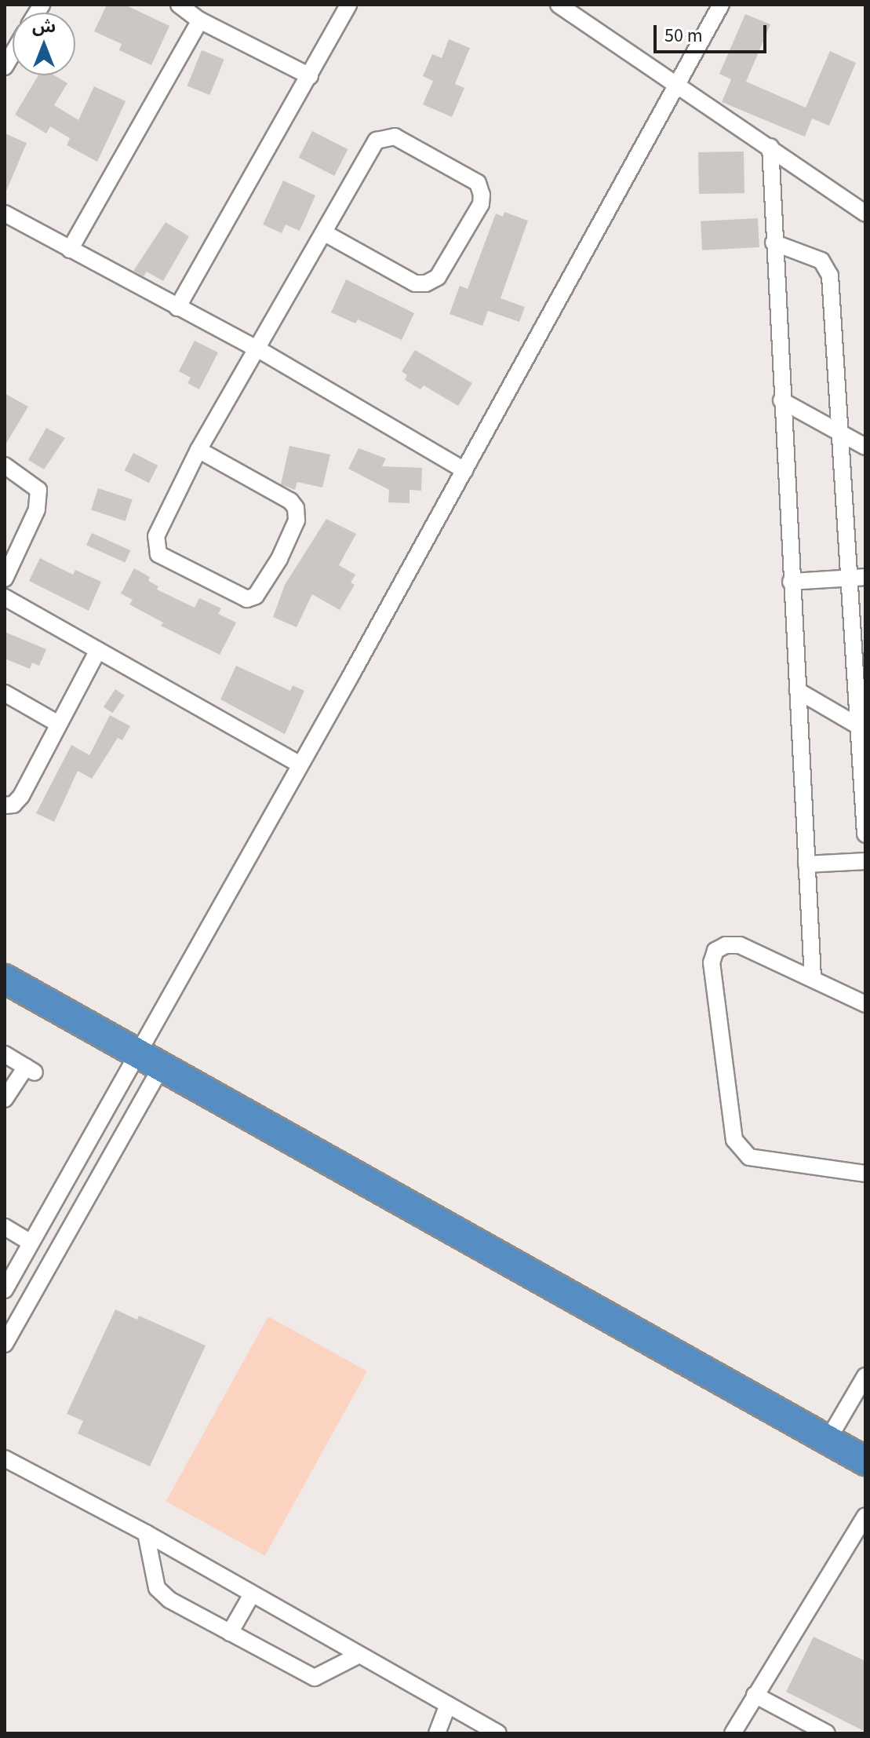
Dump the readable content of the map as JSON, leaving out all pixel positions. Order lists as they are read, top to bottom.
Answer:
{
  "scale_bar": "50 m",
  "north": "top"
}
